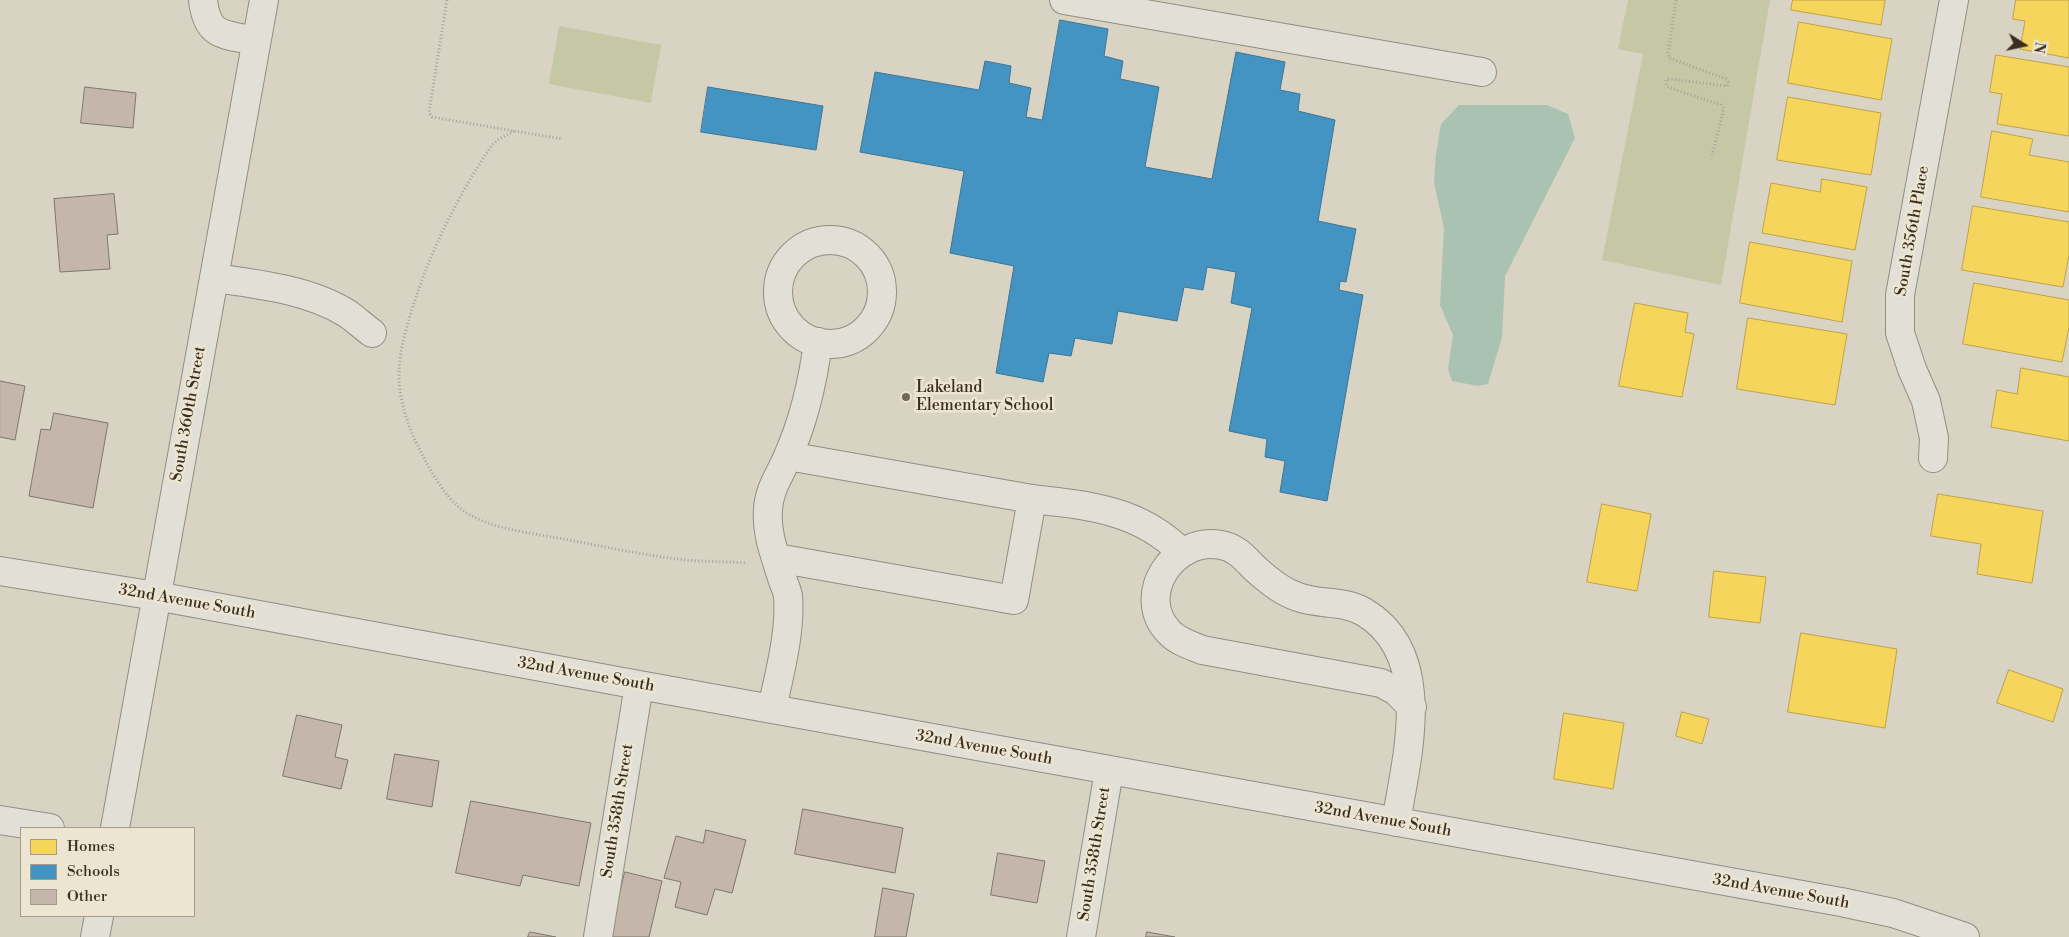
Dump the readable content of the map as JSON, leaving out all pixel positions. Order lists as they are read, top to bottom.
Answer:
{
  "streets": {
    "street": [
      "South 356th Place",
      "South 360th Street",
      "32nd Avenue South",
      "South 358th Street"
    ]
  },
  "crossings": [
    ["South 360th Street", "32nd Avenue South"],
    ["32nd Avenue South", "South 358th Street"]
  ],
  "places": ["Lakeland Elementary School"],
  "legend": ["Homes", "Schools", "Other"],
  "north": "right"
}
